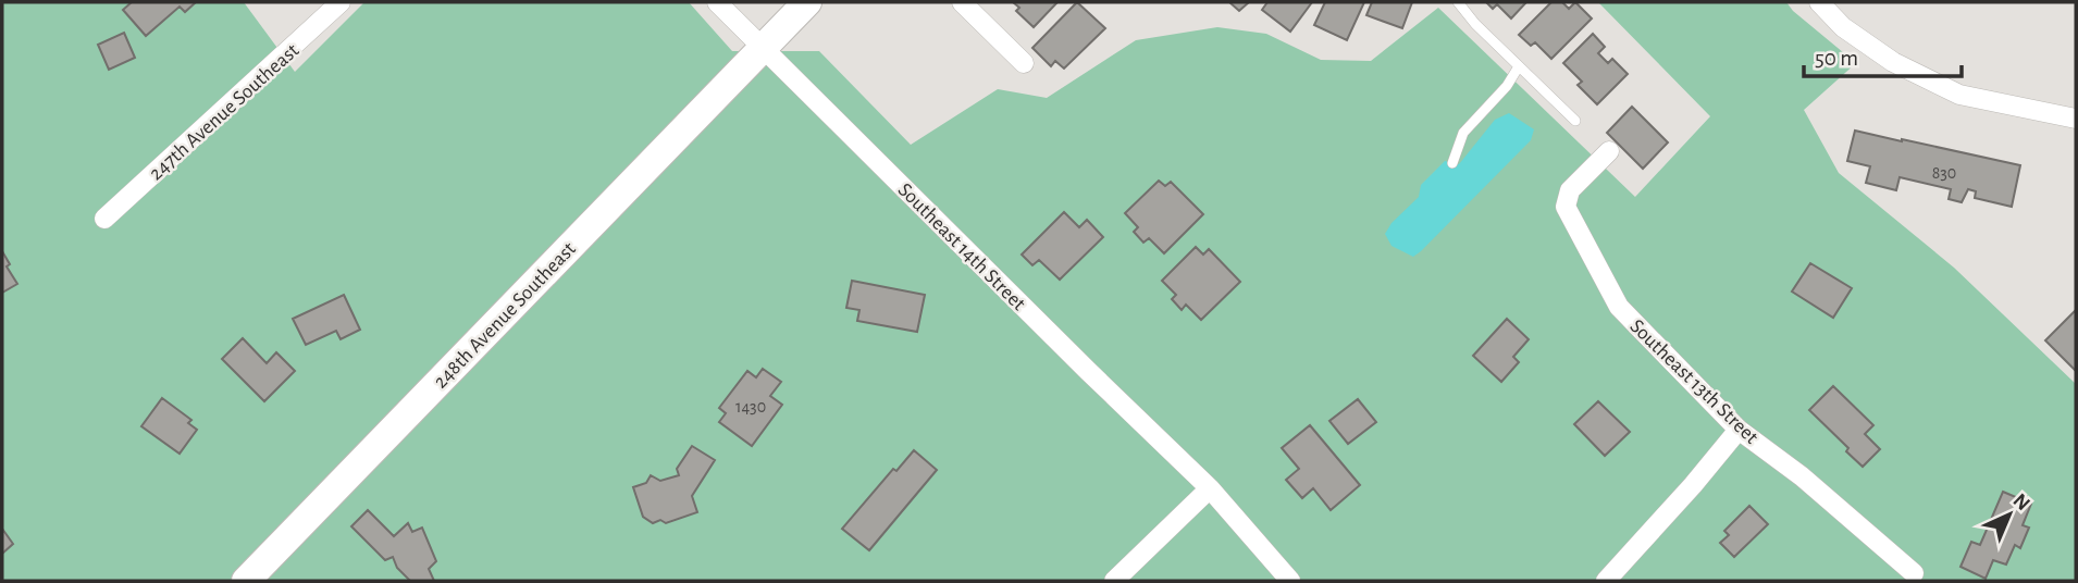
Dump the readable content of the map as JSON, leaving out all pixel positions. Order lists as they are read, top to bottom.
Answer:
{
  "streets": {
    "street": [
      "247th Avenue Southeast",
      "Southeast 14th Street",
      "248th Avenue Southeast",
      "Southeast 13th Street"
    ]
  },
  "crossings": [
    ["Southeast 14th Street", "248th Avenue Southeast"]
  ],
  "house_numbers": ["830", "1430"],
  "scale_bar": "50 m",
  "north": "top right"
}
